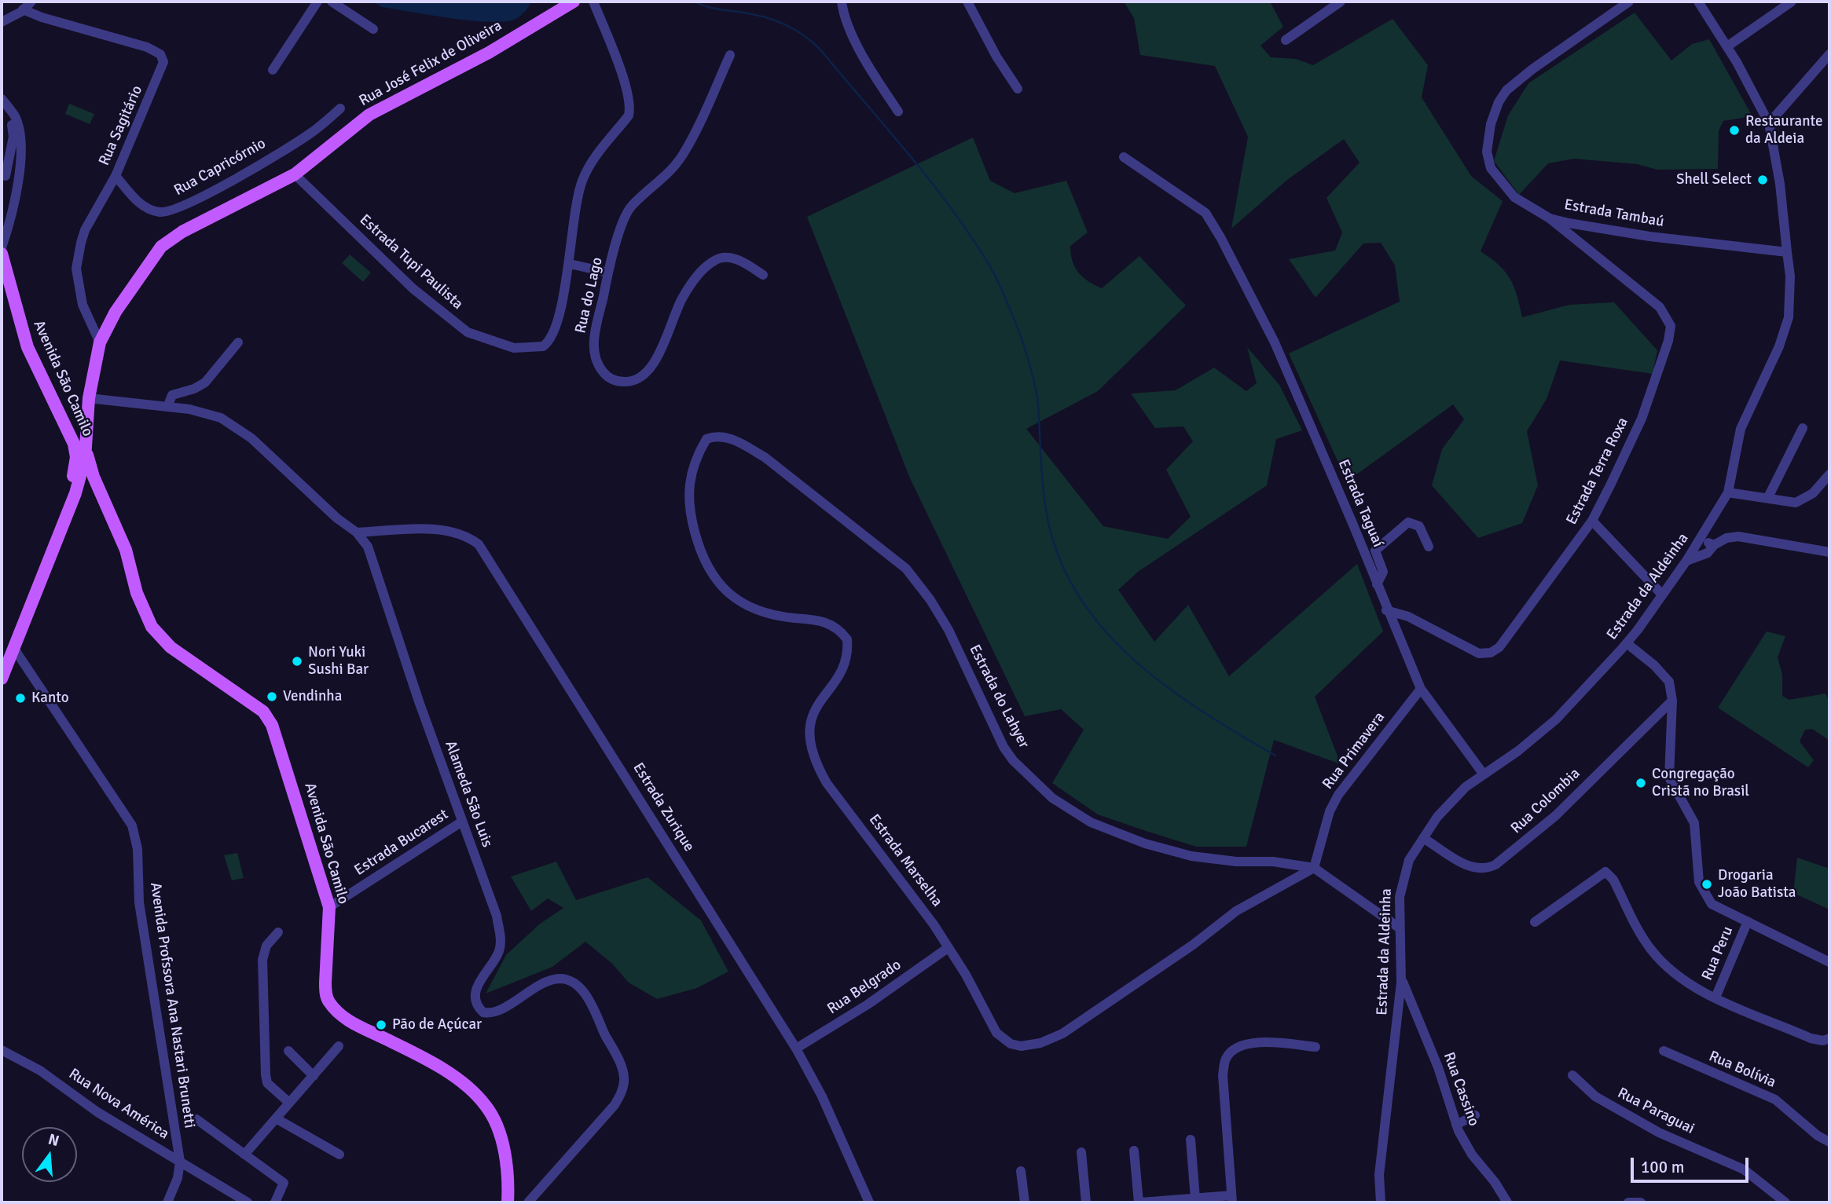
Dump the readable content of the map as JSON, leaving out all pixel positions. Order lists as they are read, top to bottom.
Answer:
{
  "streets": {
    "main road": ["Rua José Felix de Oliveira", "Avenida São Camilo"],
    "street": [
      "Rua Sagitário",
      "Rua Capricórnio",
      "Estrada Tambaú",
      "Estrada Tupi Paulista",
      "Rua do Lago",
      "Estrada Terra Roxa",
      "Estrada Taguaí",
      "Estrada da Aldeinha",
      "Estrada do Lahyer",
      "Rua Primavera",
      "Alameda São Luis",
      "Rua Colombia",
      "Estrada Zurique",
      "Estrada Bucarest",
      "Estrada Marselha",
      "Rua Peru",
      "Rua Belgrado",
      "Avenida Profssora Ana Nastari Brunetti",
      "Rua Bolívia",
      "Rua Cassino",
      "Rua Nova América",
      "Rua Paraguai"
    ]
  },
  "crossings": [
    ["Rua José Felix de Oliveira", "Rua Sagitário"],
    ["Rua José Felix de Oliveira", "Estrada Tupi Paulista"],
    ["Rua José Felix de Oliveira", "Avenida São Camilo"],
    ["Rua José Felix de Oliveira", "Alameda São Luis"],
    ["Rua José Felix de Oliveira", "Avenida Profssora Ana Nastari Brunetti"],
    ["Rua Sagitário", "Rua Capricórnio"],
    ["Estrada Tambaú", "Estrada Terra Roxa"],
    ["Estrada Tambaú", "Estrada da Aldeinha"],
    ["Avenida São Camilo", "Estrada Bucarest"],
    ["Estrada Terra Roxa", "Estrada Taguaí"],
    ["Estrada Taguaí", "Estrada da Aldeinha"],
    ["Estrada Taguaí", "Rua Primavera"],
    ["Estrada da Aldeinha", "Estrada do Lahyer"],
    ["Estrada da Aldeinha", "Rua Colombia"],
    ["Estrada da Aldeinha", "Rua Cassino"],
    ["Estrada do Lahyer", "Rua Primavera"],
    ["Estrada do Lahyer", "Estrada Marselha"],
    ["Rua Primavera", "Estrada Marselha"],
    ["Alameda São Luis", "Estrada Zurique"],
    ["Alameda São Luis", "Estrada Bucarest"],
    ["Estrada Zurique", "Rua Belgrado"],
    ["Estrada Marselha", "Rua Belgrado"],
    ["Avenida Profssora Ana Nastari Brunetti", "Rua Nova América"]
  ],
  "places": [
    "Restaurante da Aldeia",
    "Shell Select",
    "Nori Yuki Sushi Bar",
    "Vendinha",
    "Kanto",
    "Congregação Cristã no Brasil",
    "Drogaria João Batista",
    "Pão de Açúcar"
  ],
  "scale_bar": "100 m",
  "north": "top"
}
